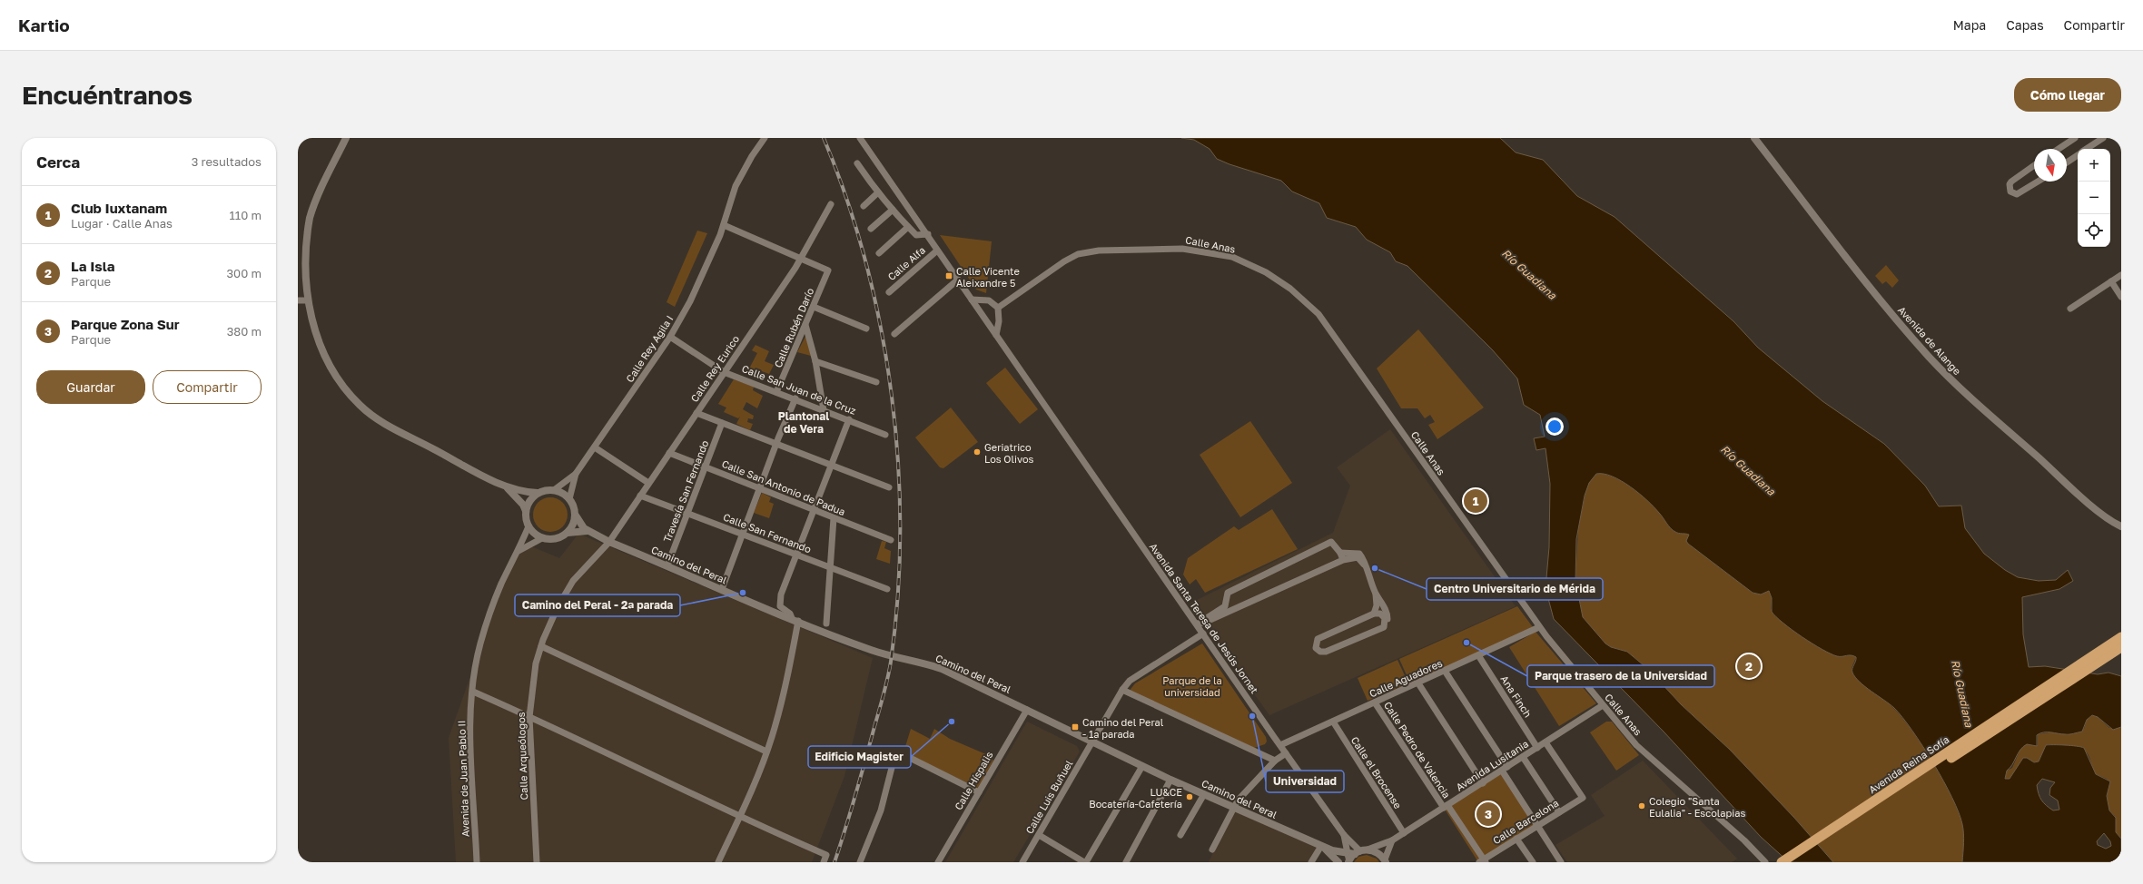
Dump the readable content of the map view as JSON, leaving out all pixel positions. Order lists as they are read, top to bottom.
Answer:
{
  "streets": {
    "highway": ["Avenida Reina Sofía"],
    "street": [
      "Calle Anas",
      "Calle Alfa",
      "Calle Rubén Darío",
      "Avenida de Alange",
      "Calle Rey Agila I",
      "Calle Rey Eurico",
      "Calle San Juan de la Cruz",
      "Calle San Antonio de Padua",
      "Travesía San Fernando",
      "Calle San Fernando",
      "Camino del Peral",
      "Avenida Santa Teresa de Jesús Jornet",
      "Calle Aguadores",
      "Ana Finch",
      "Calle Pedro de Valencia",
      "Calle Arqueólogos",
      "Avenida Lusitania",
      "Calle el Brocense",
      "Avenida de Juan Pablo II",
      "Calle Híspalis",
      "Calle Luis Buñuel",
      "Calle Barcelona"
    ]
  },
  "crossings": [
    ["Calle Anas", "Calle Aguadores"],
    ["Calle Anas", "Avenida Lusitania"],
    ["Calle Alfa", "Avenida Santa Teresa de Jesús Jornet"],
    ["Calle Rubén Darío", "Calle Rey Eurico"],
    ["Calle Rubén Darío", "Calle San Juan de la Cruz"],
    ["Calle Rey Agila I", "Calle San Juan de la Cruz"],
    ["Calle Rey Agila I", "Avenida de Juan Pablo II"],
    ["Calle Rey Eurico", "Calle San Juan de la Cruz"],
    ["Calle Rey Eurico", "Calle San Antonio de Padua"],
    ["Calle Rey Eurico", "Calle San Fernando"],
    ["Calle Rey Eurico", "Camino del Peral"],
    ["Calle Rey Eurico", "Calle Arqueólogos"],
    ["Calle San Antonio de Padua", "Travesía San Fernando"],
    ["Travesía San Fernando", "Calle San Fernando"],
    ["Travesía San Fernando", "Camino del Peral"],
    ["Camino del Peral", "Avenida Santa Teresa de Jesús Jornet"],
    ["Camino del Peral", "Calle Arqueólogos"],
    ["Camino del Peral", "Calle Híspalis"],
    ["Camino del Peral", "Calle Luis Buñuel"],
    ["Avenida Santa Teresa de Jesús Jornet", "Calle Aguadores"],
    ["Avenida Santa Teresa de Jesús Jornet", "Calle Luis Buñuel"],
    ["Calle Aguadores", "Ana Finch"],
    ["Calle Aguadores", "Calle Pedro de Valencia"],
    ["Calle Aguadores", "Calle el Brocense"],
    ["Ana Finch", "Avenida Lusitania"],
    ["Calle Pedro de Valencia", "Avenida Lusitania"],
    ["Calle Pedro de Valencia", "Calle Barcelona"],
    ["Avenida Lusitania", "Calle el Brocense"],
    ["Avenida Lusitania", "Calle Barcelona"]
  ],
  "districts": ["Plantonal de Vera"],
  "water": ["Río Guadiana"],
  "parks": ["Parque de la universidad"],
  "places": {
    "transit": ["Calle Vicente Aleixandre 5", "Camino del Peral - 1ª parada"],
    "other": [
      "Geriatrico Los Olivos",
      "Centro Universitario de Mérida",
      "Camino del Peral - 2ª parada",
      "Parque trasero de la Universidad",
      "Universidad",
      "Edificio Magister",
      "LU&CE Bocatería-Cafetería",
      "Colegio \"Santa Eulalia\" - Escolapias"
    ]
  },
  "north": "bottom",
  "page": {
    "header": "Kartio",
    "nav": ["Mapa", "Capas", "Compartir"],
    "buttons": [
      "Cómo llegar",
      ["Guardar", "Compartir"]
    ],
    "title": "Encuéntranos",
    "heading": ["Cerca", "3 resultados"],
    "map_buttons": ["+", "−"],
    "list": [
      {
        "mark": "1",
        "name": "Club Iuxtanam",
        "note": "Lugar · Calle Anas",
        "value": "110 m"
      },
      {
        "mark": "2",
        "name": "La Isla",
        "note": "Parque",
        "value": "300 m"
      },
      {
        "mark": "3",
        "name": "Parque Zona Sur",
        "note": "Parque",
        "value": "380 m"
      }
    ],
    "pins": ["1", "2", "3"]
  }
}
